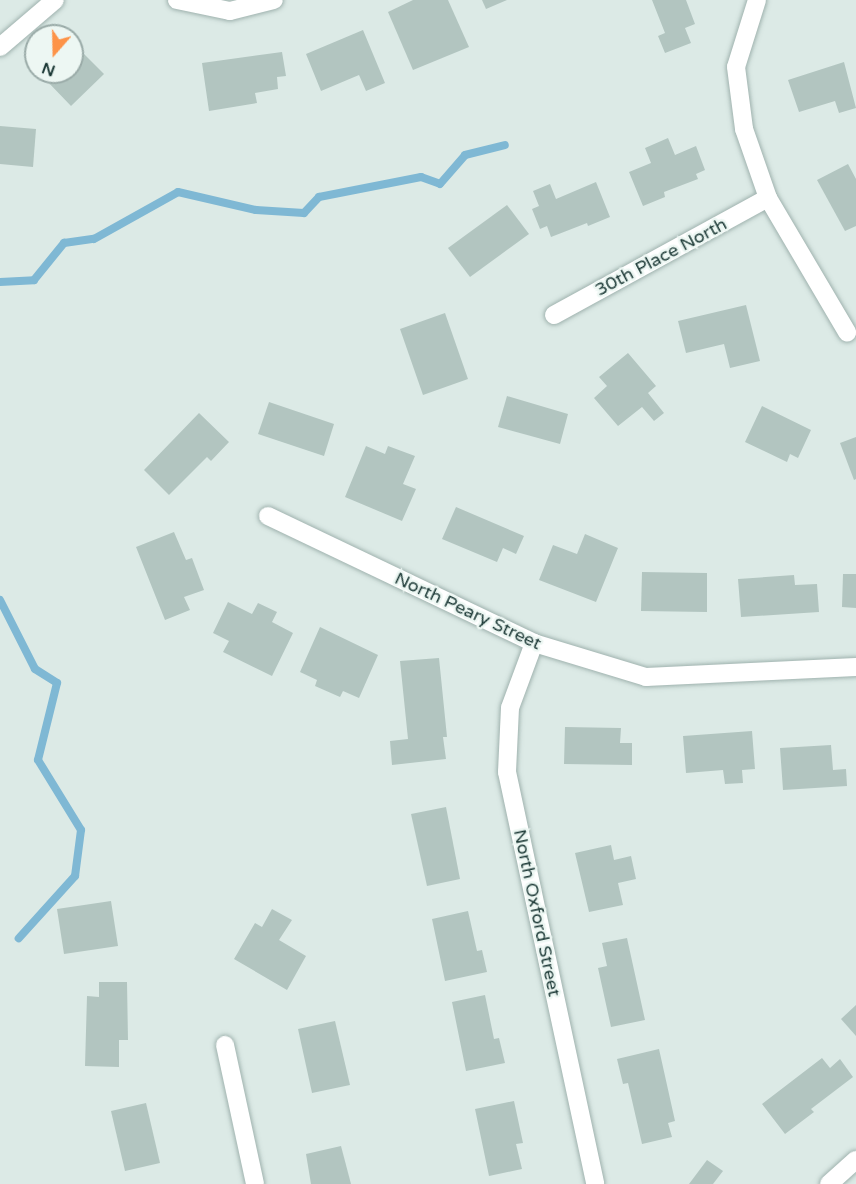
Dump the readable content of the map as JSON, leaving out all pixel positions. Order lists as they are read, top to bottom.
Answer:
{
  "streets": {
    "street": ["30th Place North", "North Peary Street", "North Oxford Street"]
  },
  "crossings": [
    ["North Peary Street", "North Oxford Street"]
  ],
  "north": "bottom"
}
